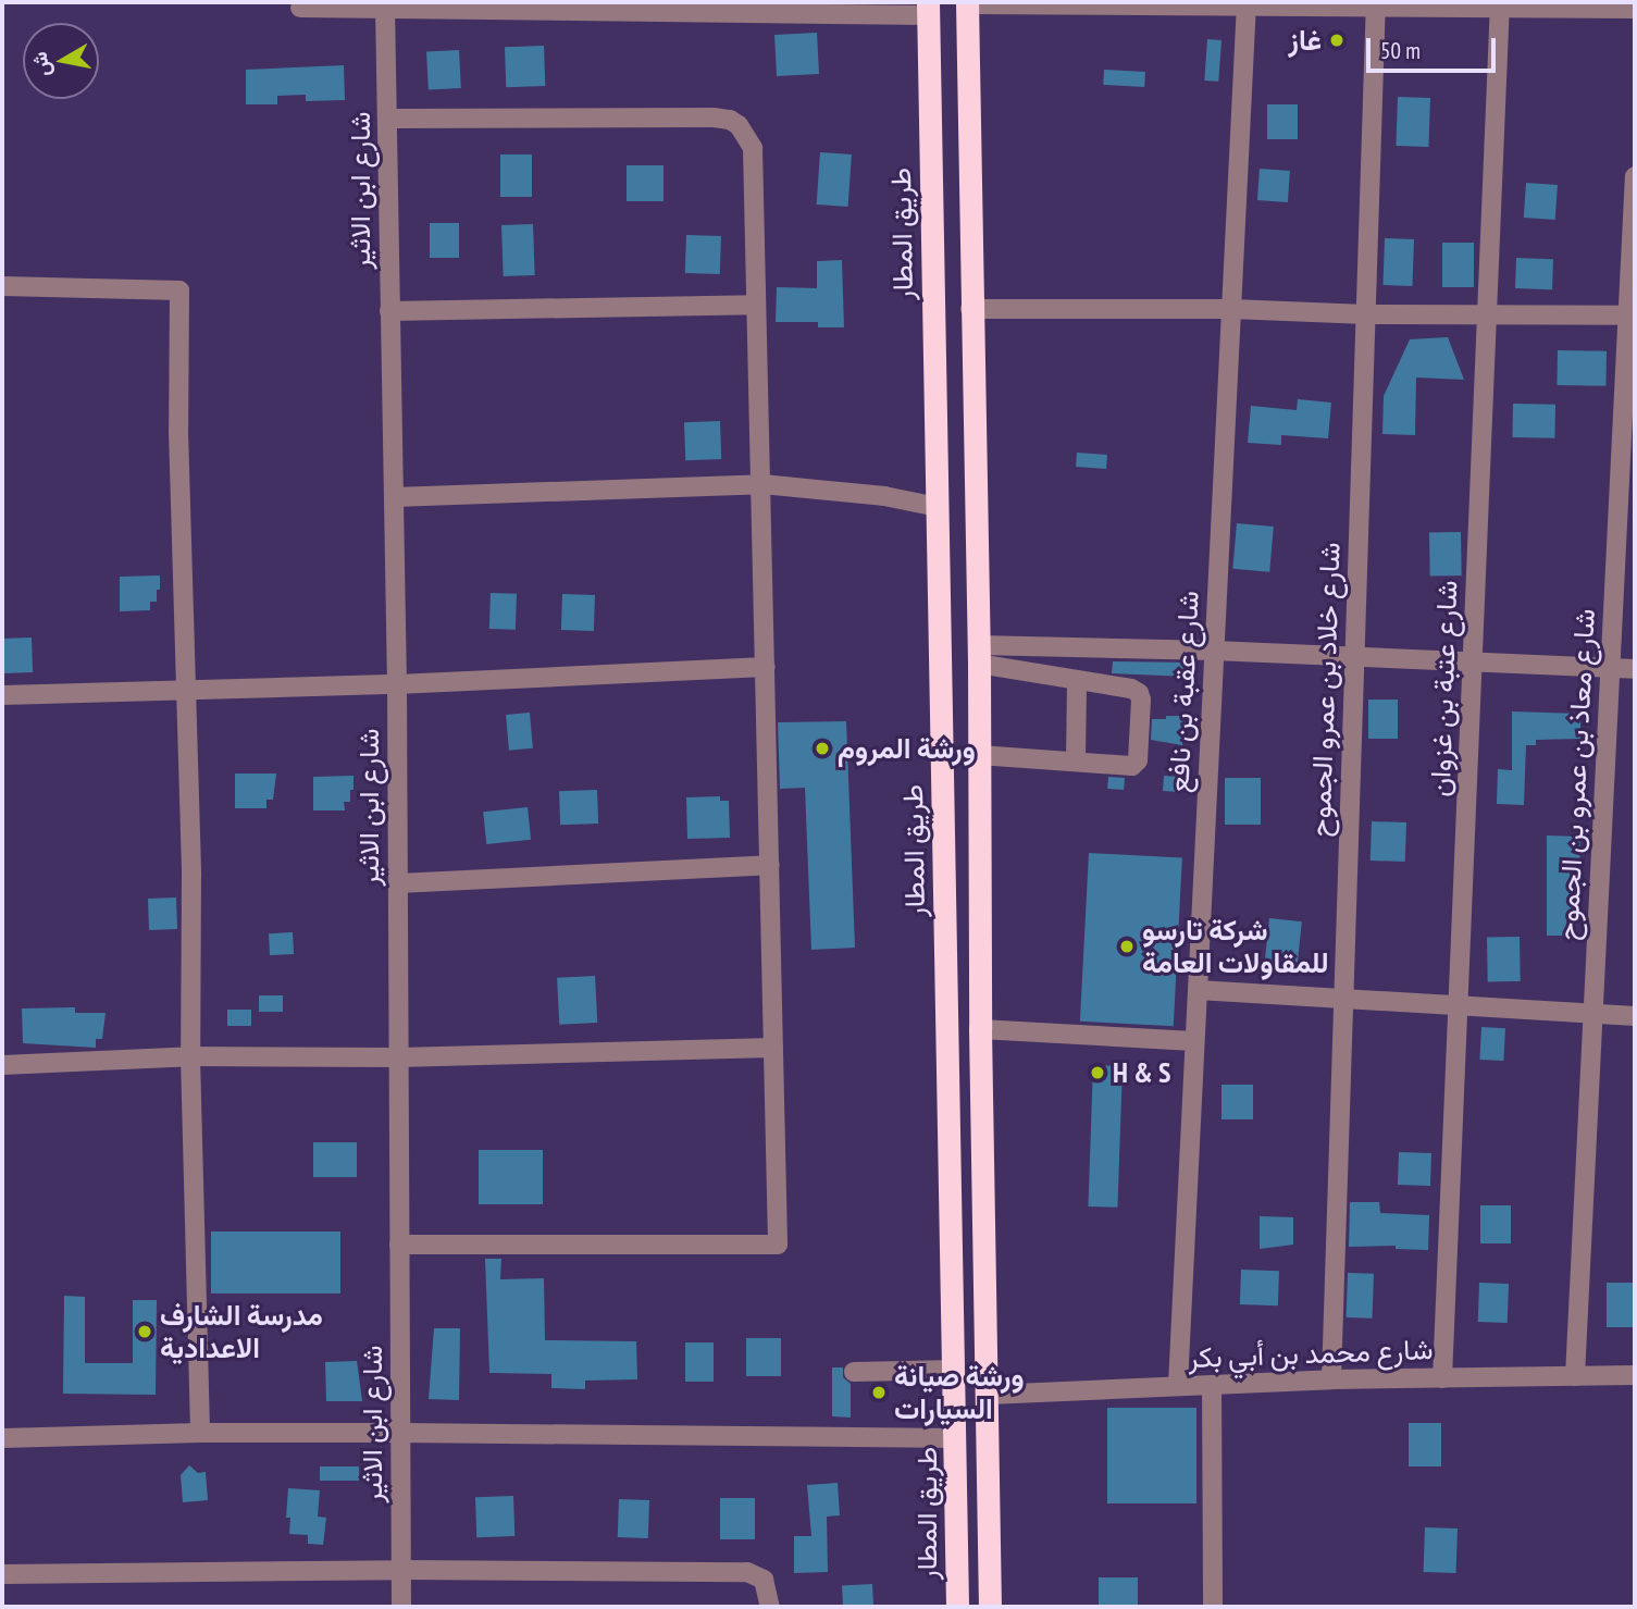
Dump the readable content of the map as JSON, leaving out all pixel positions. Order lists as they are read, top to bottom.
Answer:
{
  "streets": {
    "highway": ["طريق المطار"],
    "street": [
      "شارع ابن الاثير",
      "شارع عتبة بن غزوان",
      "شارع خلاد بن عمرو الجموح",
      "شارع عقبة بن نافع",
      "شارع معاذ بن عمرو بن الجموح",
      "شارع محمد بن أبي بكر"
    ]
  },
  "crossings": [
    ["شارع عتبة بن غزوان", "شارع محمد بن أبي بكر"],
    ["شارع خلاد بن عمرو الجموح", "شارع محمد بن أبي بكر"],
    ["شارع عقبة بن نافع", "شارع محمد بن أبي بكر"],
    ["شارع معاذ بن عمرو بن الجموح", "شارع محمد بن أبي بكر"]
  ],
  "places": [
    "غاز",
    "ورشة المروم",
    "شركة تارسو للمقاولات العامة",
    "H & S",
    "مدرسة الشارف الاعدادية",
    "ورشة صيانة السيارات"
  ],
  "scale_bar": "50 m",
  "north": "left"
}
